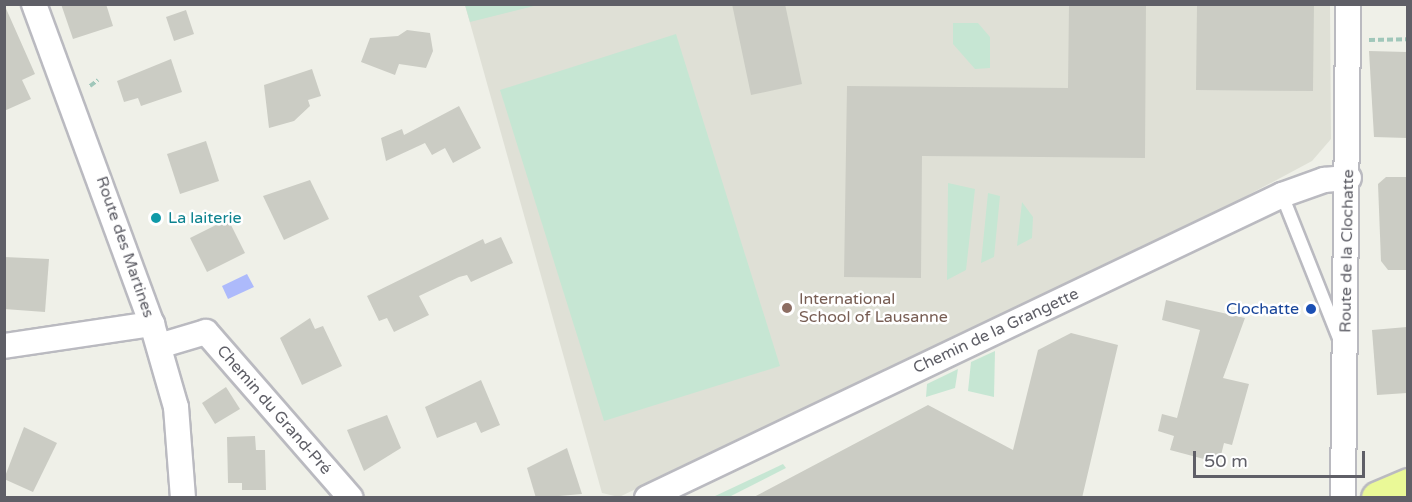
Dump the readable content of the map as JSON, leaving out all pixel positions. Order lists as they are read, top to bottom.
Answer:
{
  "streets": {
    "street": [
      "Route des Martines",
      "Route de la Clochatte",
      "Chemin de la Grangette",
      "Chemin du Grand-Pré"
    ]
  },
  "crossings": [
    ["Route des Martines", "Chemin du Grand-Pré"],
    ["Route de la Clochatte", "Chemin de la Grangette"]
  ],
  "places": ["La laiterie", "International School of Lausanne", "Clochatte"],
  "scale_bar": "50 m"
}
